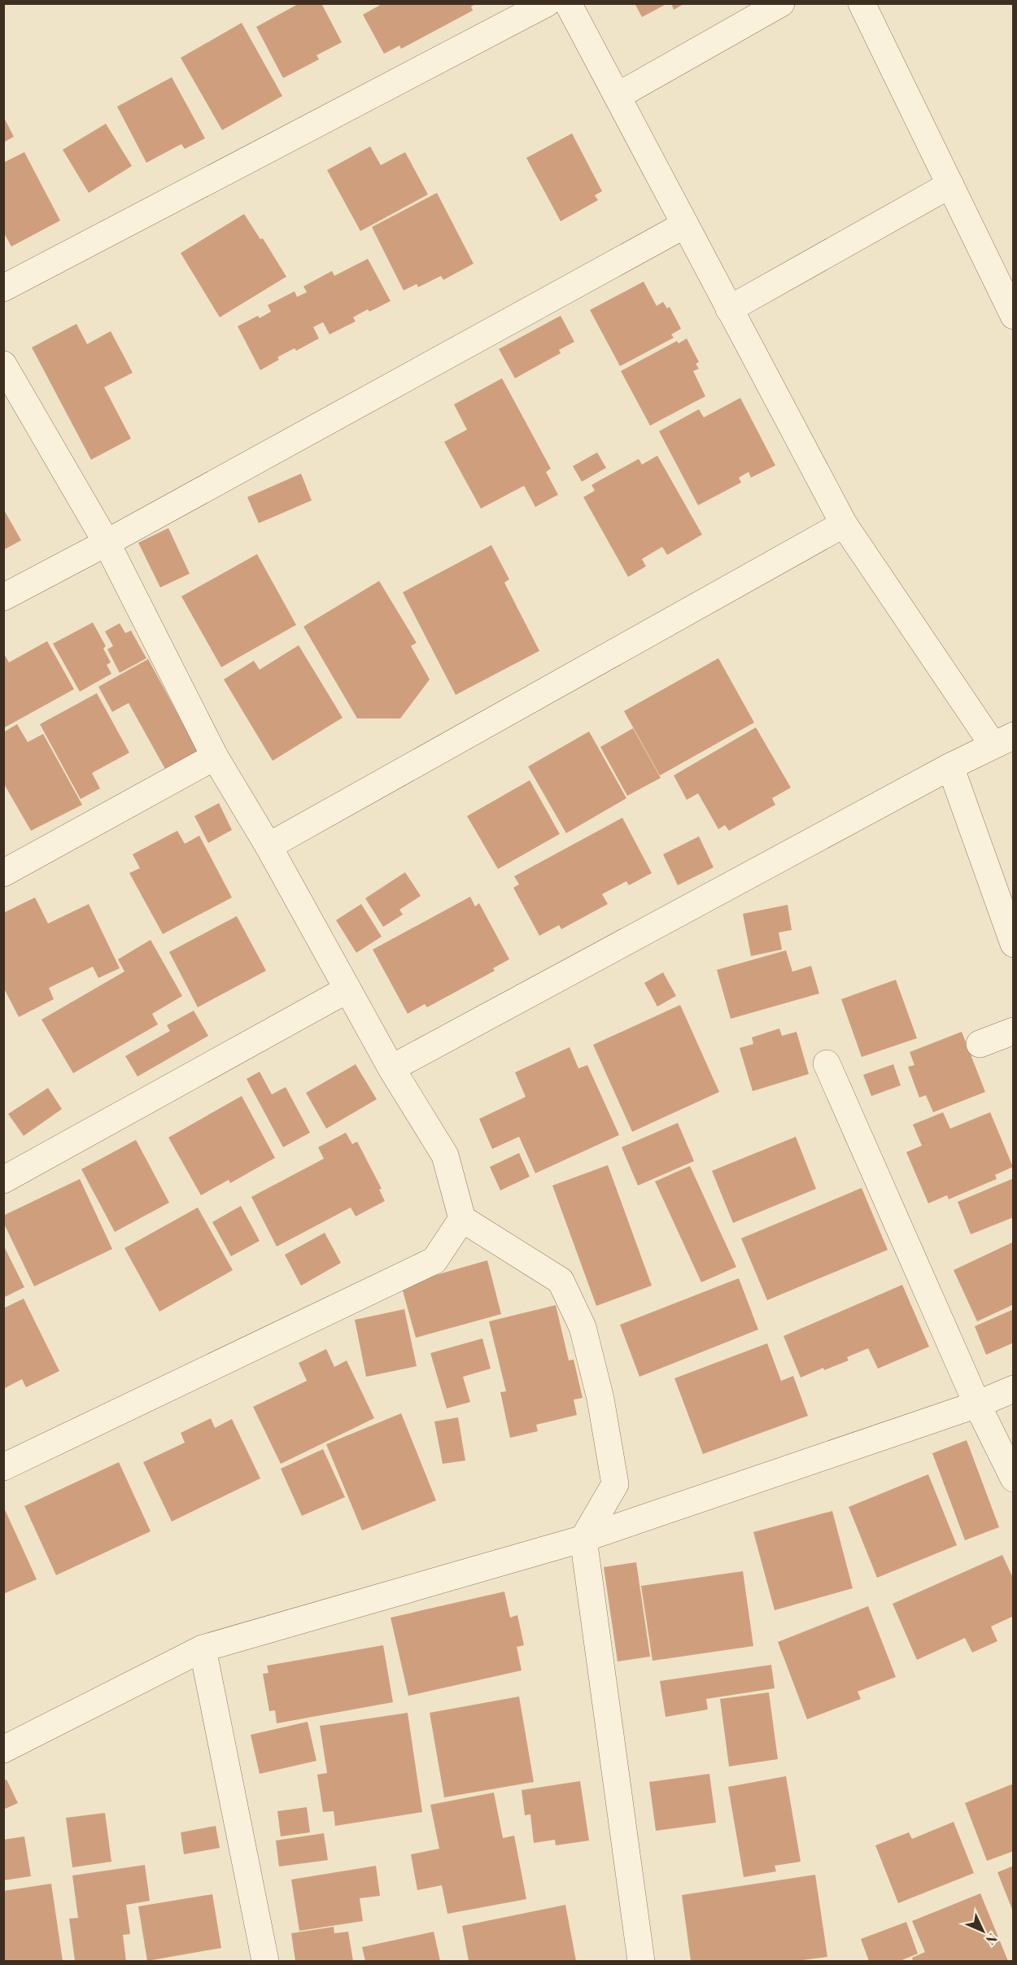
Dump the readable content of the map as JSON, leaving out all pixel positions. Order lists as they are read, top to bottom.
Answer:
{
  "north": "bottom right"
}
